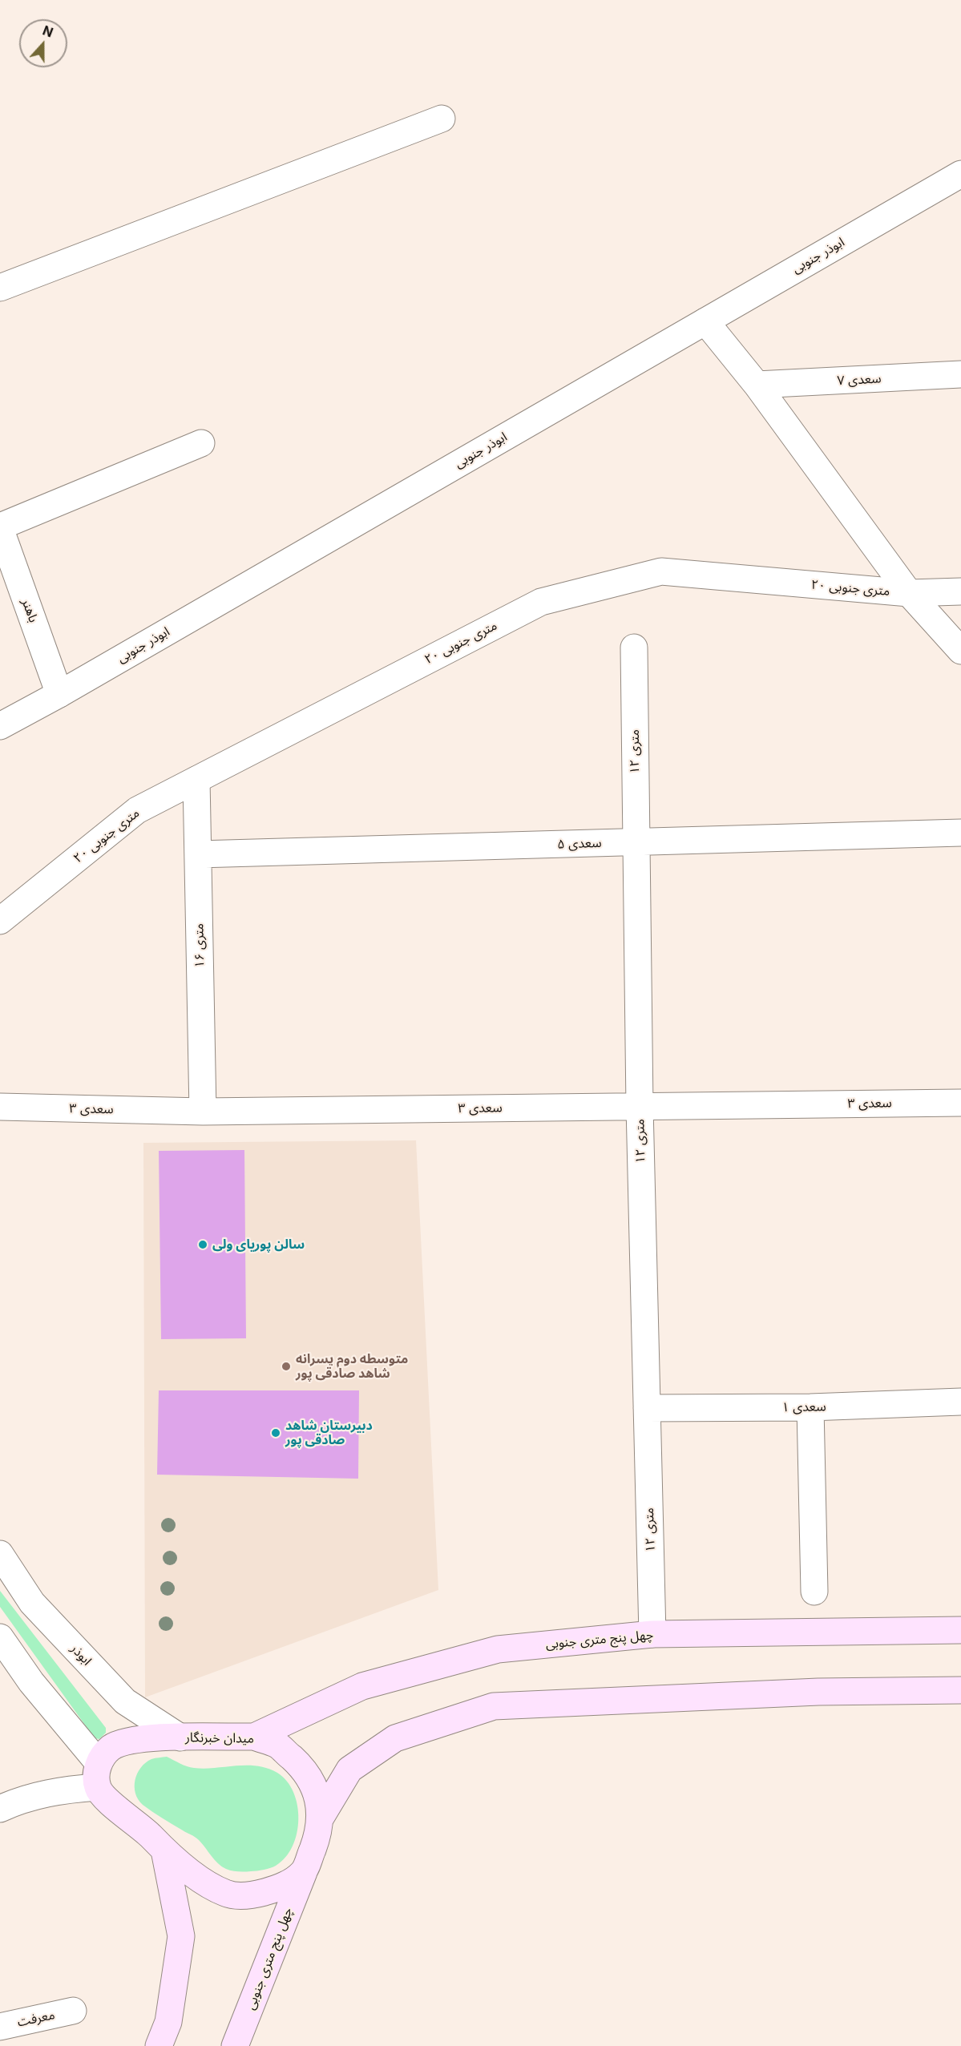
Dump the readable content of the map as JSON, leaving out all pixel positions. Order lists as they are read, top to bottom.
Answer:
{
  "streets": {
    "main road": ["چهل پنج متری جنوبی", "میدان خبرنگار"],
    "street": [
      "ابوذر جنوبی",
      "سعدی ۷",
      "۲۰ متری جنوبی",
      "باهنر",
      "۱۲ متری",
      "سعدی ۵",
      "۱۶ متری",
      "سعدی ۳",
      "سعدی ۱",
      "ابوذر",
      "معرفت"
    ]
  },
  "crossings": [
    ["ابوذر جنوبی", "باهنر"],
    ["۲۰ متری جنوبی", "۱۶ متری"],
    ["۱۲ متری", "سعدی ۵"],
    ["۱۲ متری", "سعدی ۳"],
    ["۱۲ متری", "سعدی ۱"],
    ["۱۲ متری", "چهل پنج متری جنوبی"],
    ["سعدی ۵", "۱۶ متری"],
    ["۱۶ متری", "سعدی ۳"],
    ["چهل پنج متری جنوبی", "میدان خبرنگار"],
    ["ابوذر", "میدان خبرنگار"]
  ],
  "places": ["سالن پوریای ولی", "متوسطه دوم پسرانه شاهد صادقی پور", "دبیرستان شاهد صادقی پور"],
  "north": "top"
}
